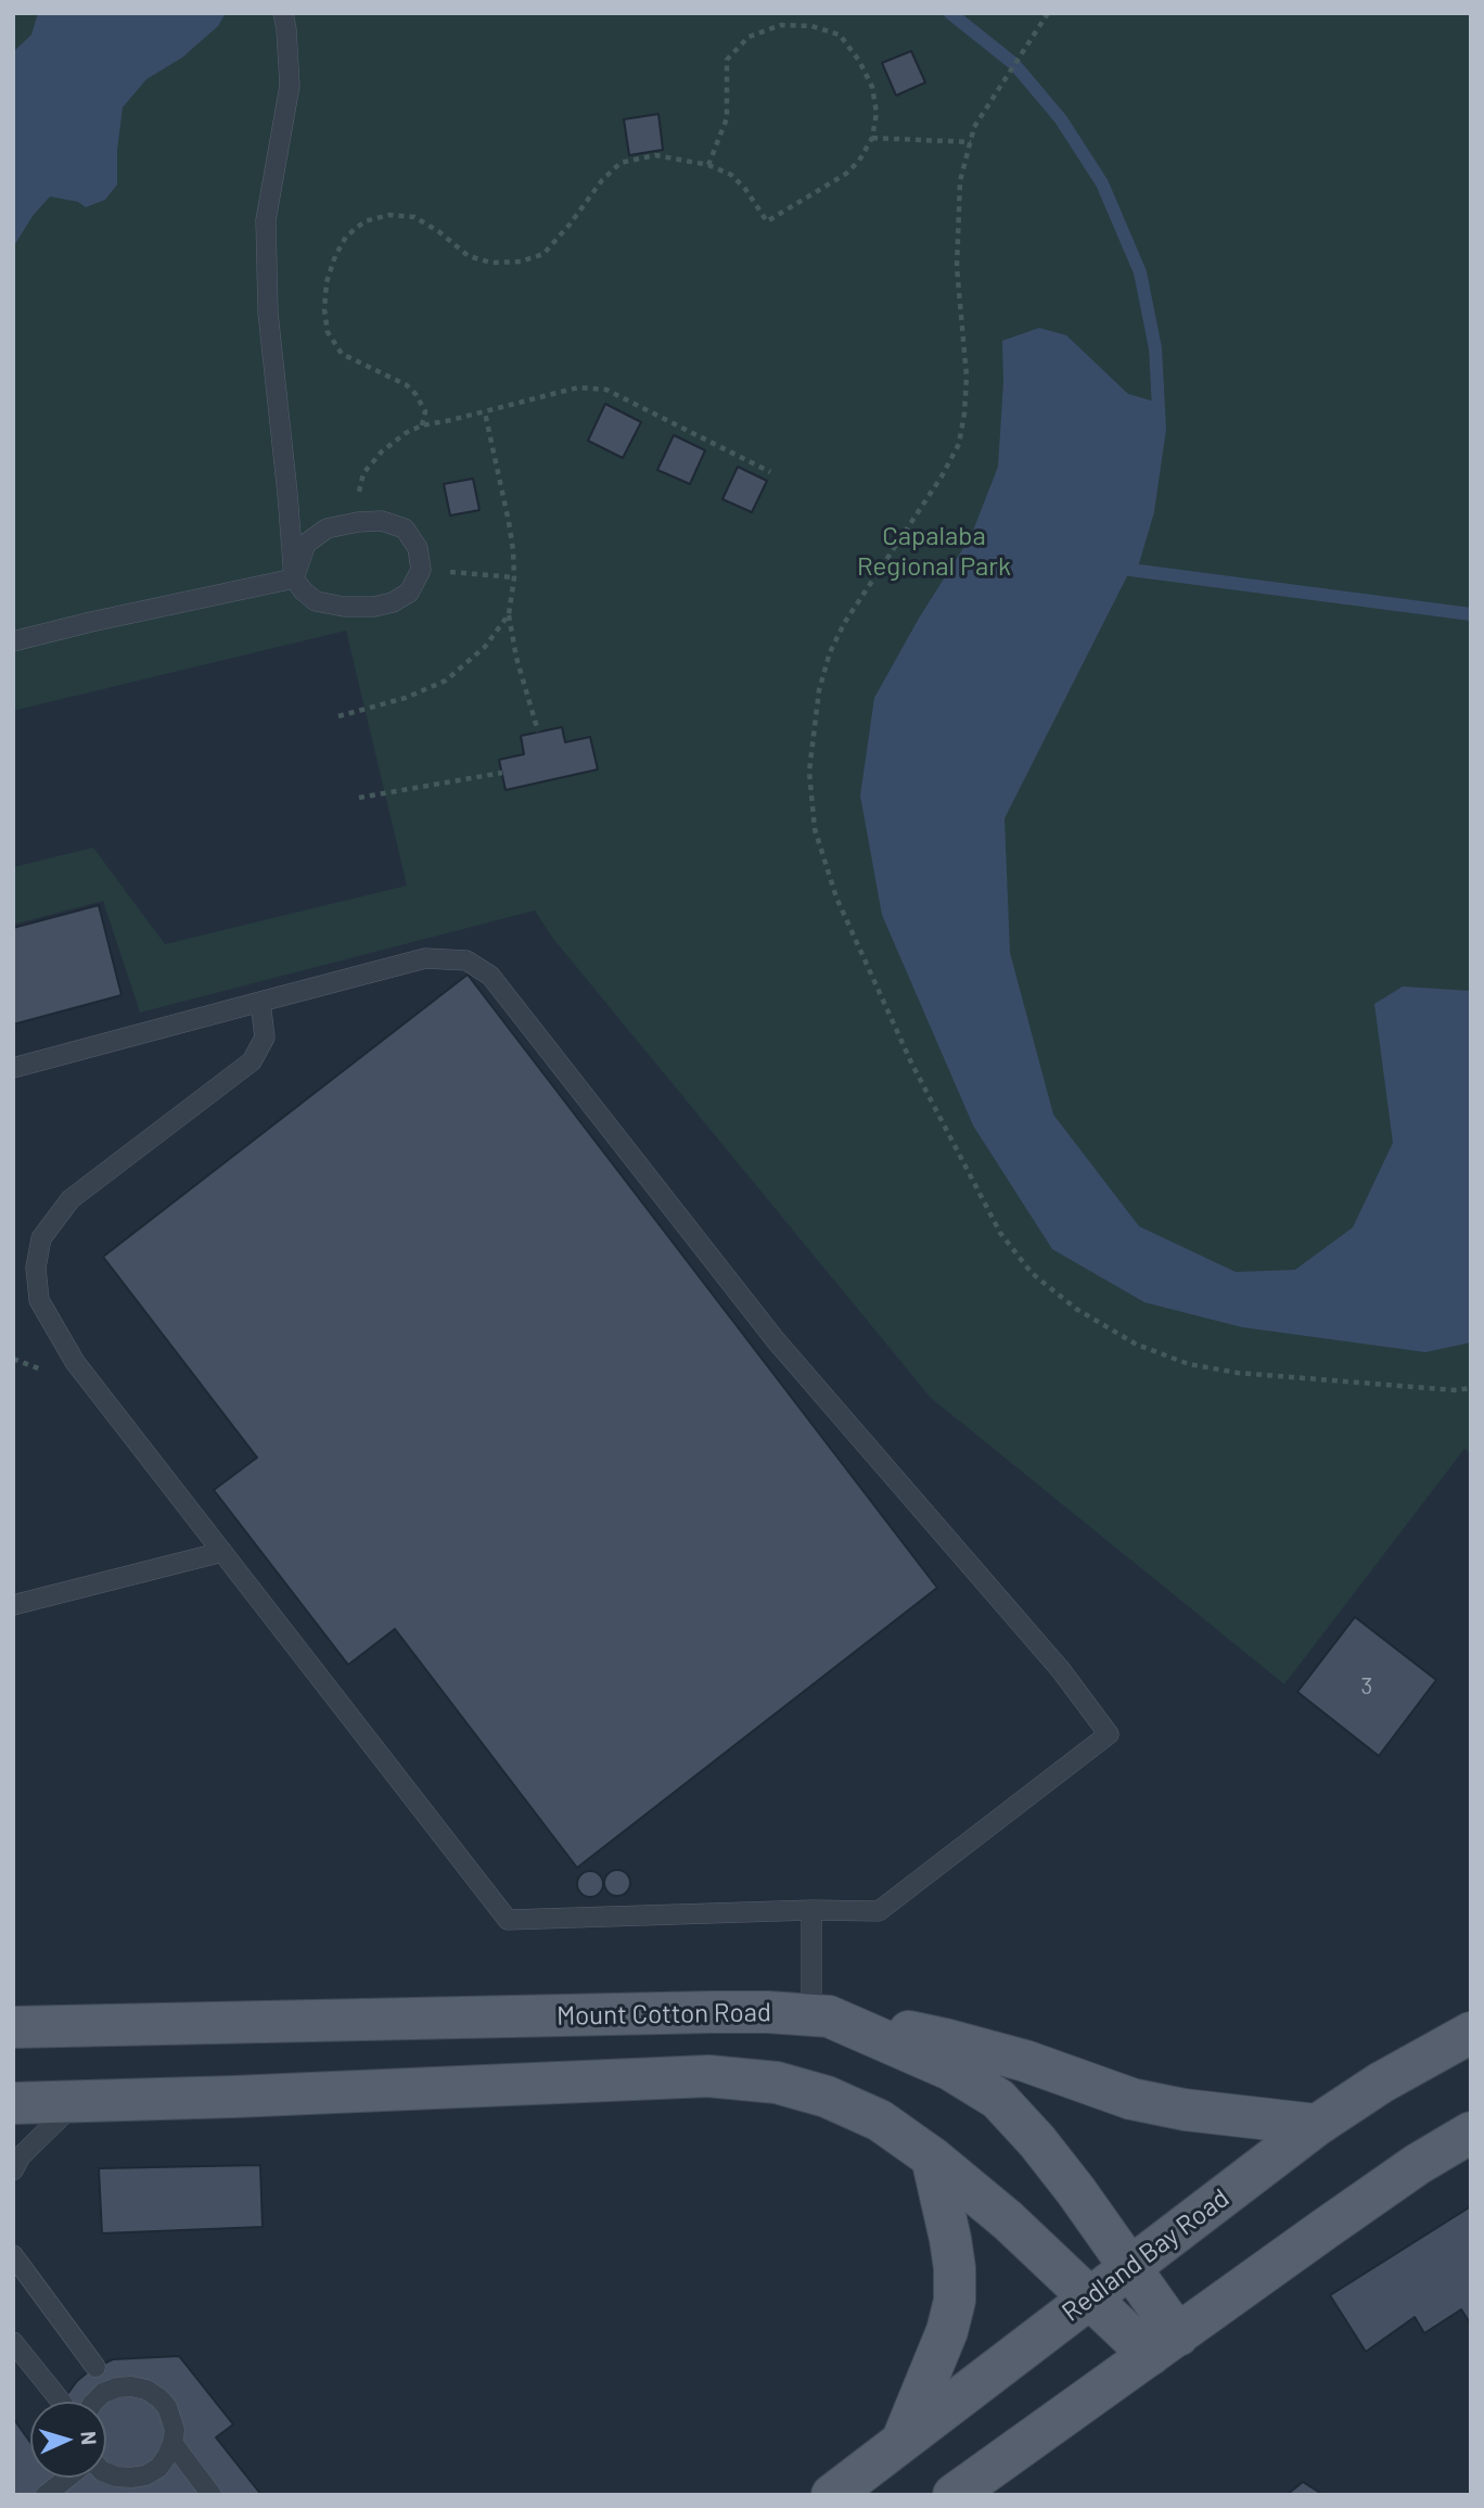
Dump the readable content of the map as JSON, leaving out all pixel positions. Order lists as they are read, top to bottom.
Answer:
{
  "streets": {
    "main road": ["Mount Cotton Road", "Redland Bay Road"]
  },
  "crossings": [
    ["Mount Cotton Road", "Redland Bay Road"]
  ],
  "parks": ["Capalaba Regional Park"],
  "house_numbers": ["3"],
  "north": "right"
}
